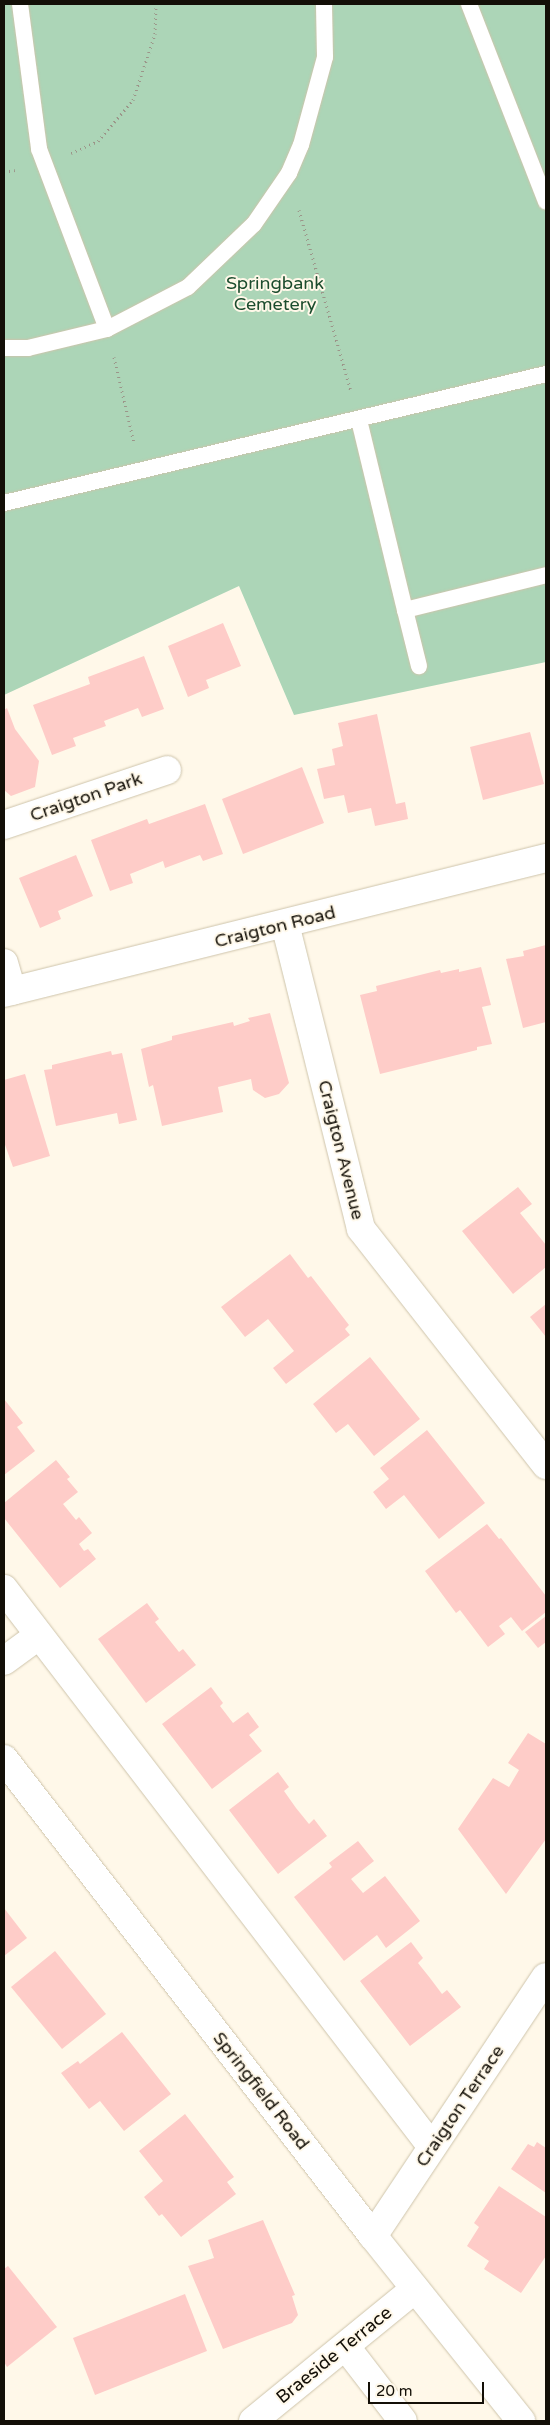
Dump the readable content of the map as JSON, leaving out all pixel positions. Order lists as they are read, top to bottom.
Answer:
{
  "streets": {
    "street": [
      "Craigton Park",
      "Craigton Road",
      "Craigton Avenue",
      "Springfield Road",
      "Craigton Terrace",
      "Braeside Terrace"
    ]
  },
  "crossings": [
    ["Craigton Road", "Craigton Avenue"],
    ["Springfield Road", "Craigton Terrace"],
    ["Springfield Road", "Braeside Terrace"]
  ],
  "parks": ["Springbank Cemetery"],
  "scale_bar": "20 m"
}
